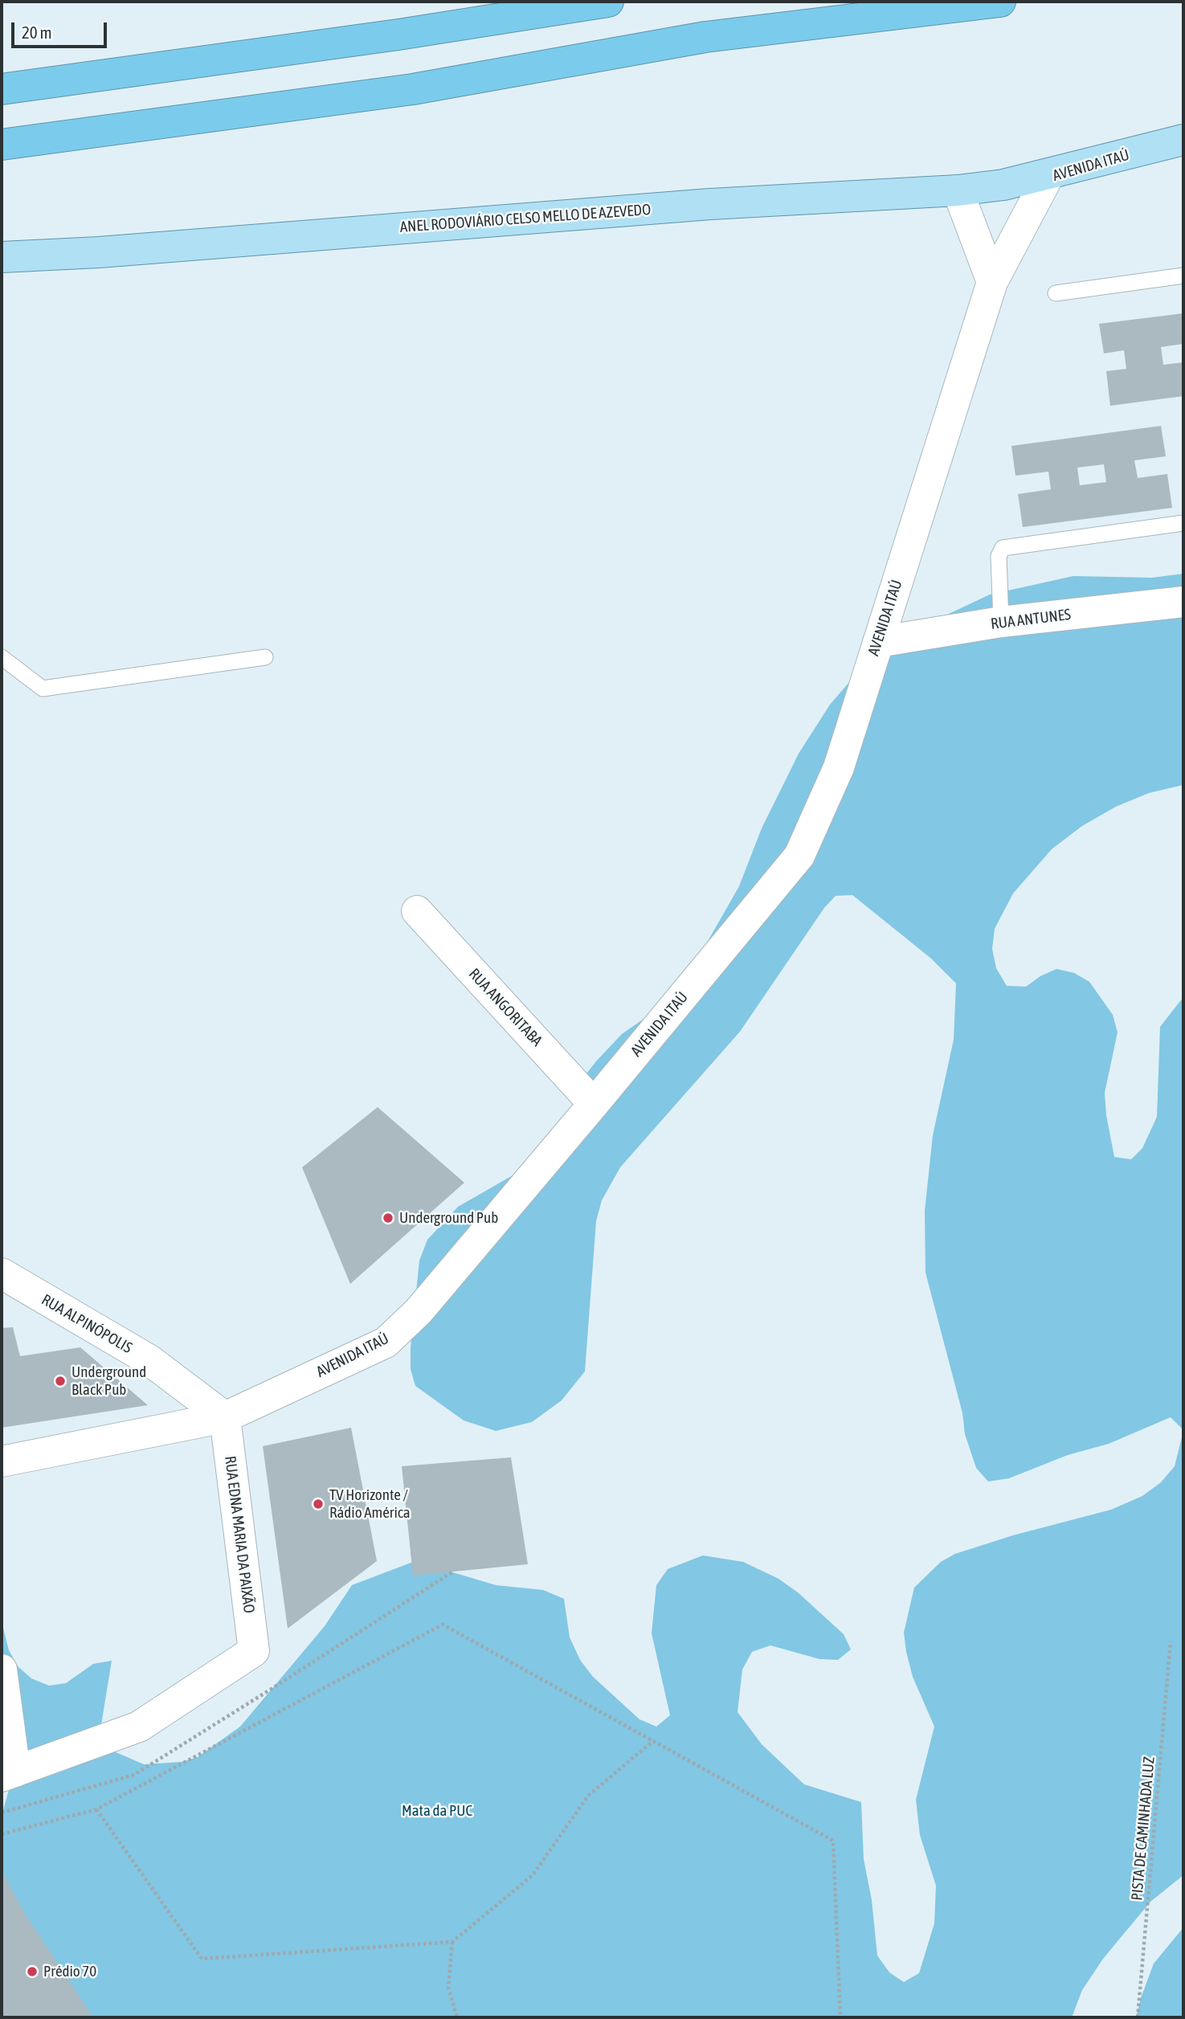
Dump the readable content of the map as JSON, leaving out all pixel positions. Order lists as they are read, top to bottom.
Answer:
{
  "streets": {
    "main road": ["AVENIDA ITAÚ", "ANEL RODOVIÁRIO CELSO MELLO DE AZEVEDO"],
    "street": [
      "RUA ANTUNES",
      "RUA ANGORITABA",
      "RUA ALPINÓPOLIS",
      "RUA EDNA MARIA DA PAIXÃO"
    ],
    "path": ["PISTA DE CAMINHADA LUZ"]
  },
  "crossings": [
    ["AVENIDA ITAÚ", "ANEL RODOVIÁRIO CELSO MELLO DE AZEVEDO"],
    ["AVENIDA ITAÚ", "RUA ANTUNES"],
    ["AVENIDA ITAÚ", "RUA ANGORITABA"],
    ["AVENIDA ITAÚ", "RUA ALPINÓPOLIS"],
    ["AVENIDA ITAÚ", "RUA EDNA MARIA DA PAIXÃO"],
    ["RUA ALPINÓPOLIS", "RUA EDNA MARIA DA PAIXÃO"]
  ],
  "parks": ["Mata da PUC"],
  "places": [
    "Underground Pub",
    "Underground Black Pub",
    "TV Horizonte / Rádio América",
    "Prédio 70"
  ],
  "scale_bar": "20 m"
}
